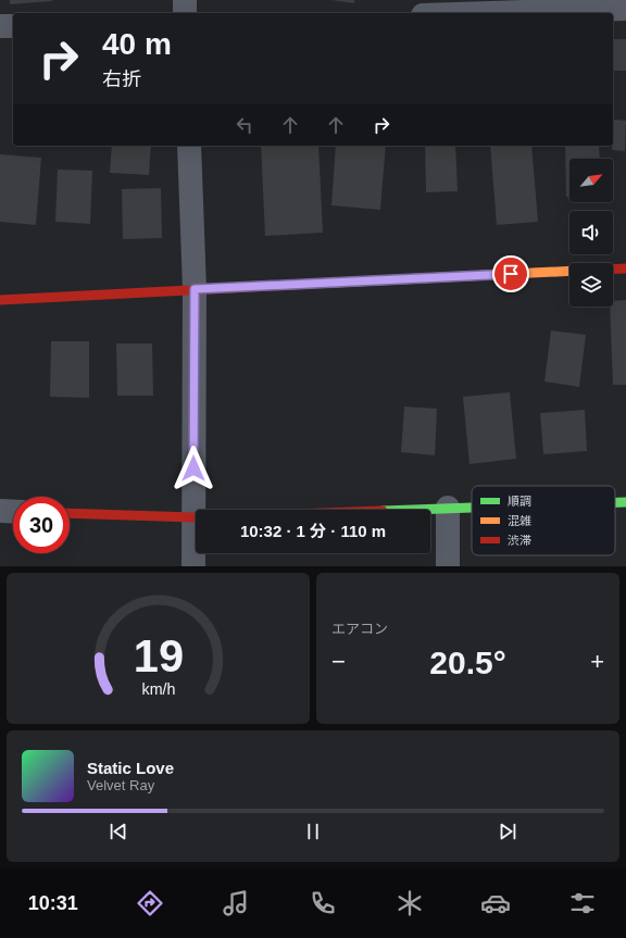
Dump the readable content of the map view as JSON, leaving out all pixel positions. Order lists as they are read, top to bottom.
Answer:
{
  "legend": ["順調", "混雑", "渋滞"],
  "north": "top right",
  "page": {
    "turn": ["40 m", "右折"],
    "limit": "30",
    "trip": "10:32 · 1 分 · 110 m",
    "tile": "エアコン",
    "heat": ["−", "20.5°", "+"],
    "song": ["Static Love", "Velvet Ray"],
    "tabs": "10:31",
    "gauge": ["19", "km/h"]
  }
}
